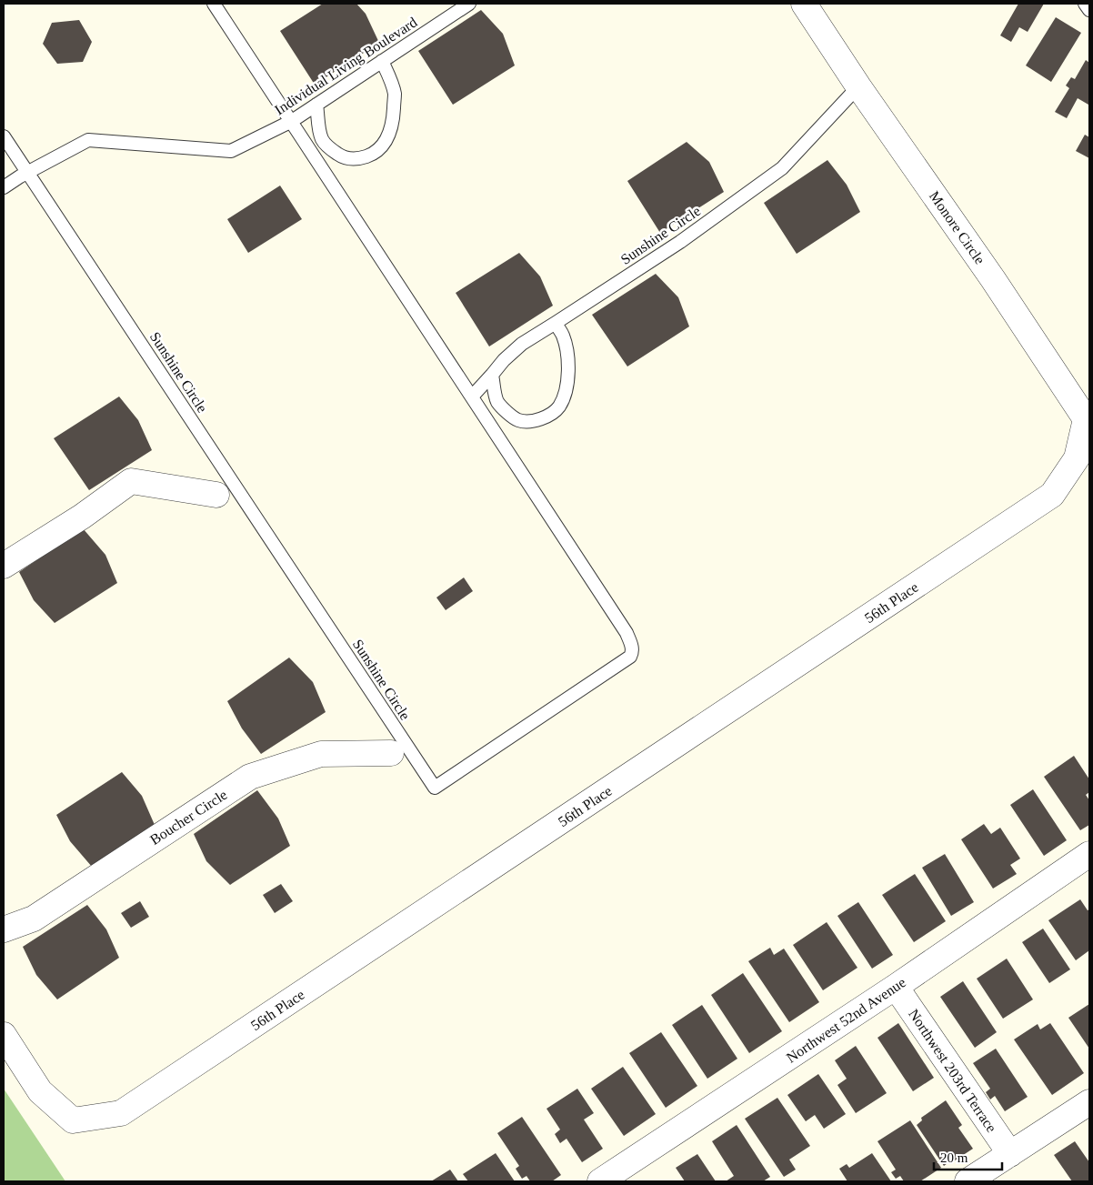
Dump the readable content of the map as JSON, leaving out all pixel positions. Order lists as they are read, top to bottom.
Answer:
{
  "streets": {
    "street": [
      "Monore Circle",
      "56th Place",
      "Boucher Circle",
      "Northwest 52nd Avenue",
      "Northwest 203rd Terrace"
    ],
    "lane": ["Individual Living Boulevard", "Sunshine Circle"]
  },
  "crossings": [
    ["Individual Living Boulevard", "Sunshine Circle"],
    ["Monore Circle", "Sunshine Circle"],
    ["Monore Circle", "56th Place"],
    ["Northwest 52nd Avenue", "Northwest 203rd Terrace"]
  ],
  "scale_bar": "20 m"
}
